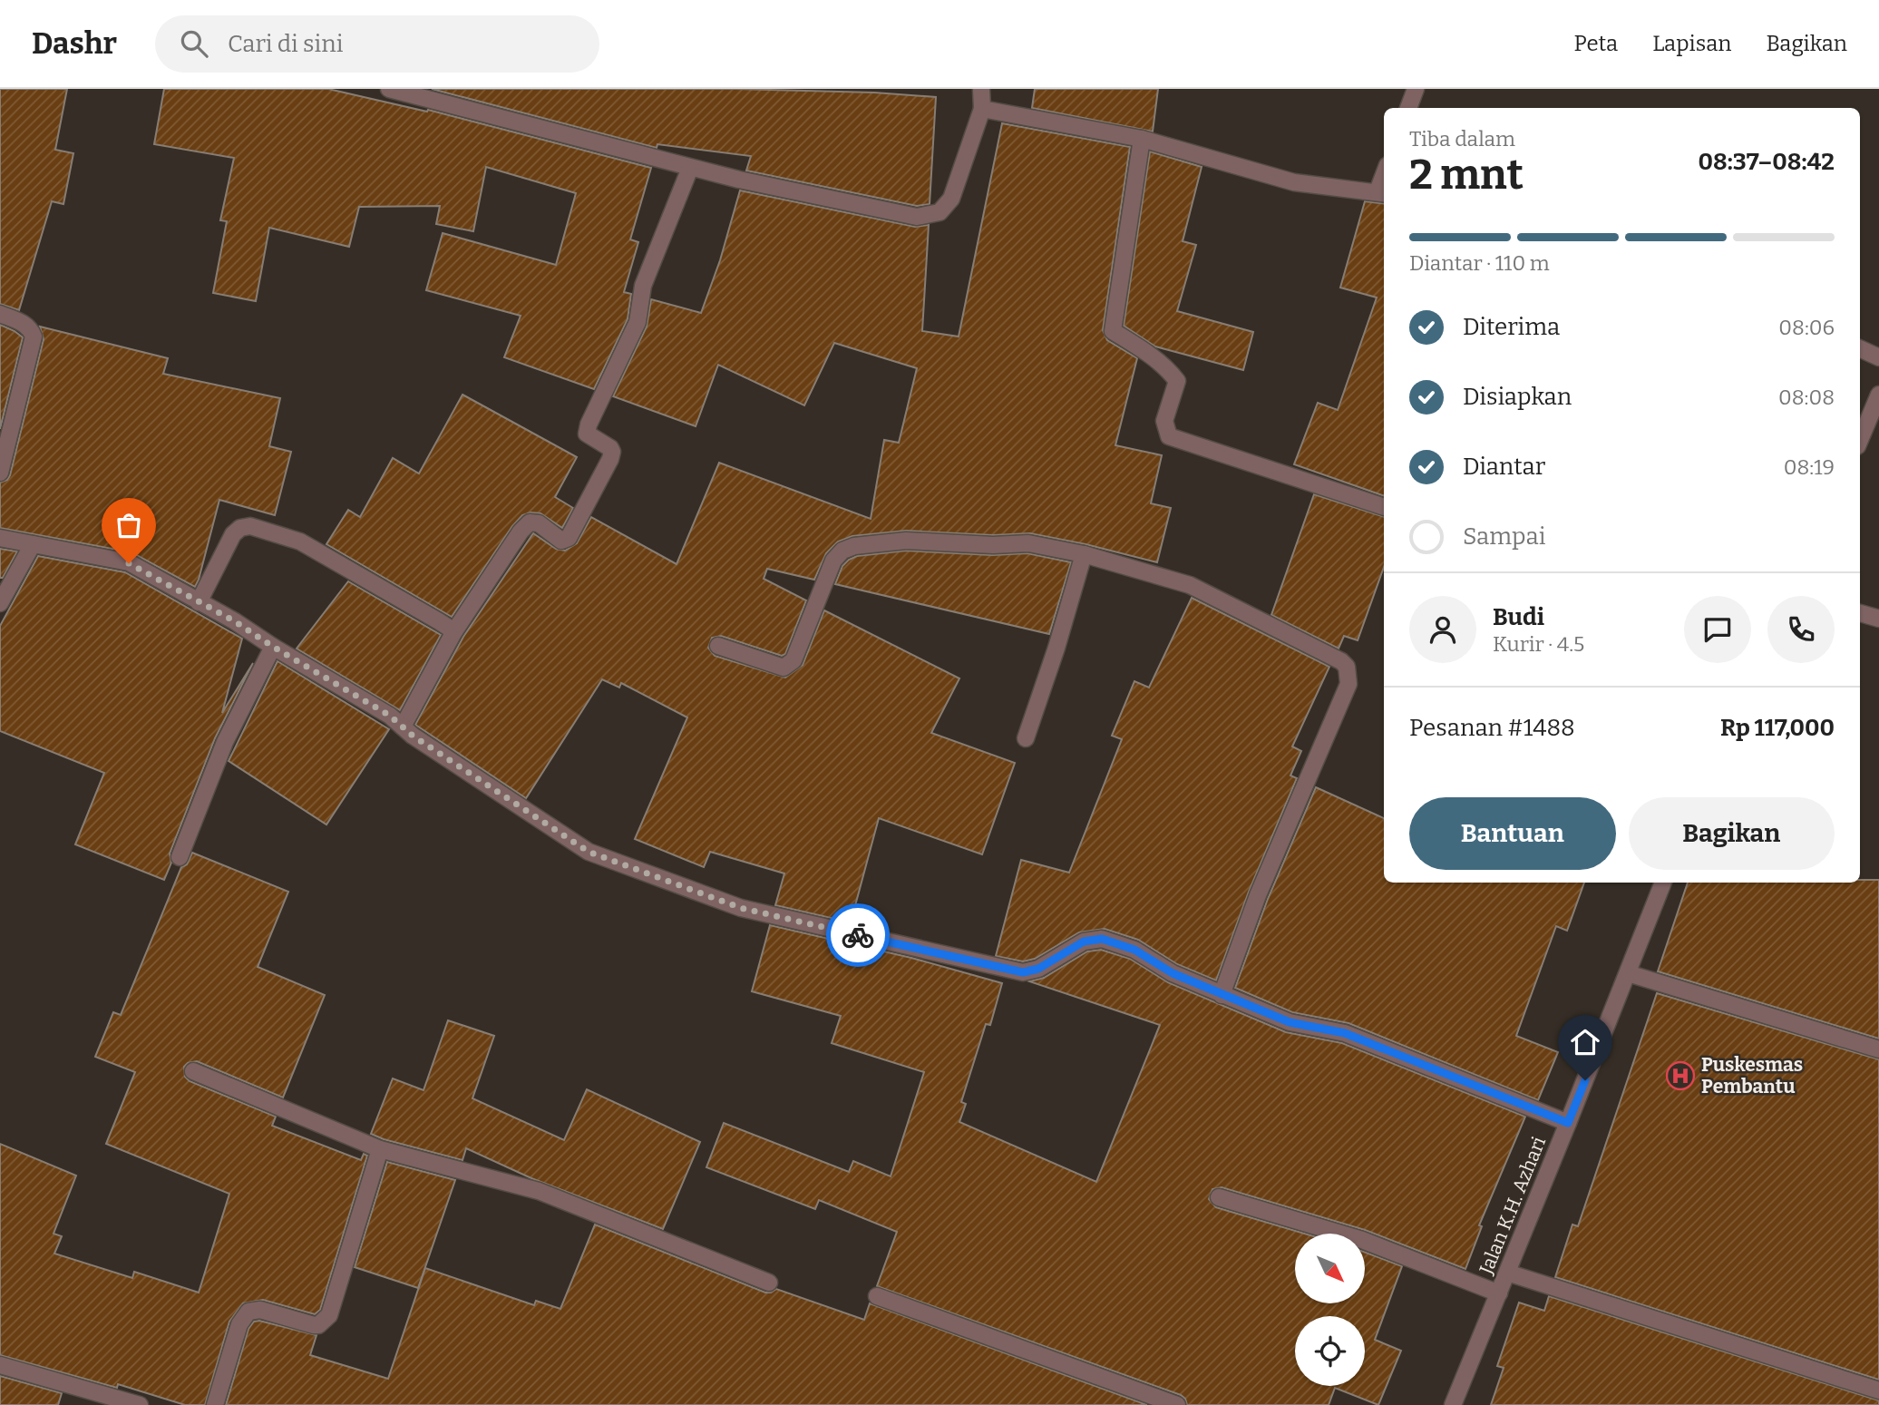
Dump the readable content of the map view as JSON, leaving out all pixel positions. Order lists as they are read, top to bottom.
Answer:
{
  "streets": {
    "street": ["Jalan K.H. Azhari"]
  },
  "places": {
    "hospital": ["Puskesmas Pembantu"]
  },
  "north": "bottom right",
  "page": {
    "header": "Dashr",
    "search": "Cari di sini",
    "nav": ["Peta", "Lapisan", "Bagikan"],
    "heading": ["2 mnt", "Tiba dalam", "08:37–08:42"],
    "panel": [
      "Budi",
      "Kurir · 4.5",
      "Pesanan #1488",
      "Rp 117,000"
    ],
    "bar": "Diantar · 110 m",
    "list": [
      ["Diterima", "08:06"],
      ["Disiapkan", "08:08"],
      ["Diantar", "08:19"],
      "Sampai"
    ],
    "buttons": ["Bantuan", "Bagikan"]
  }
}
